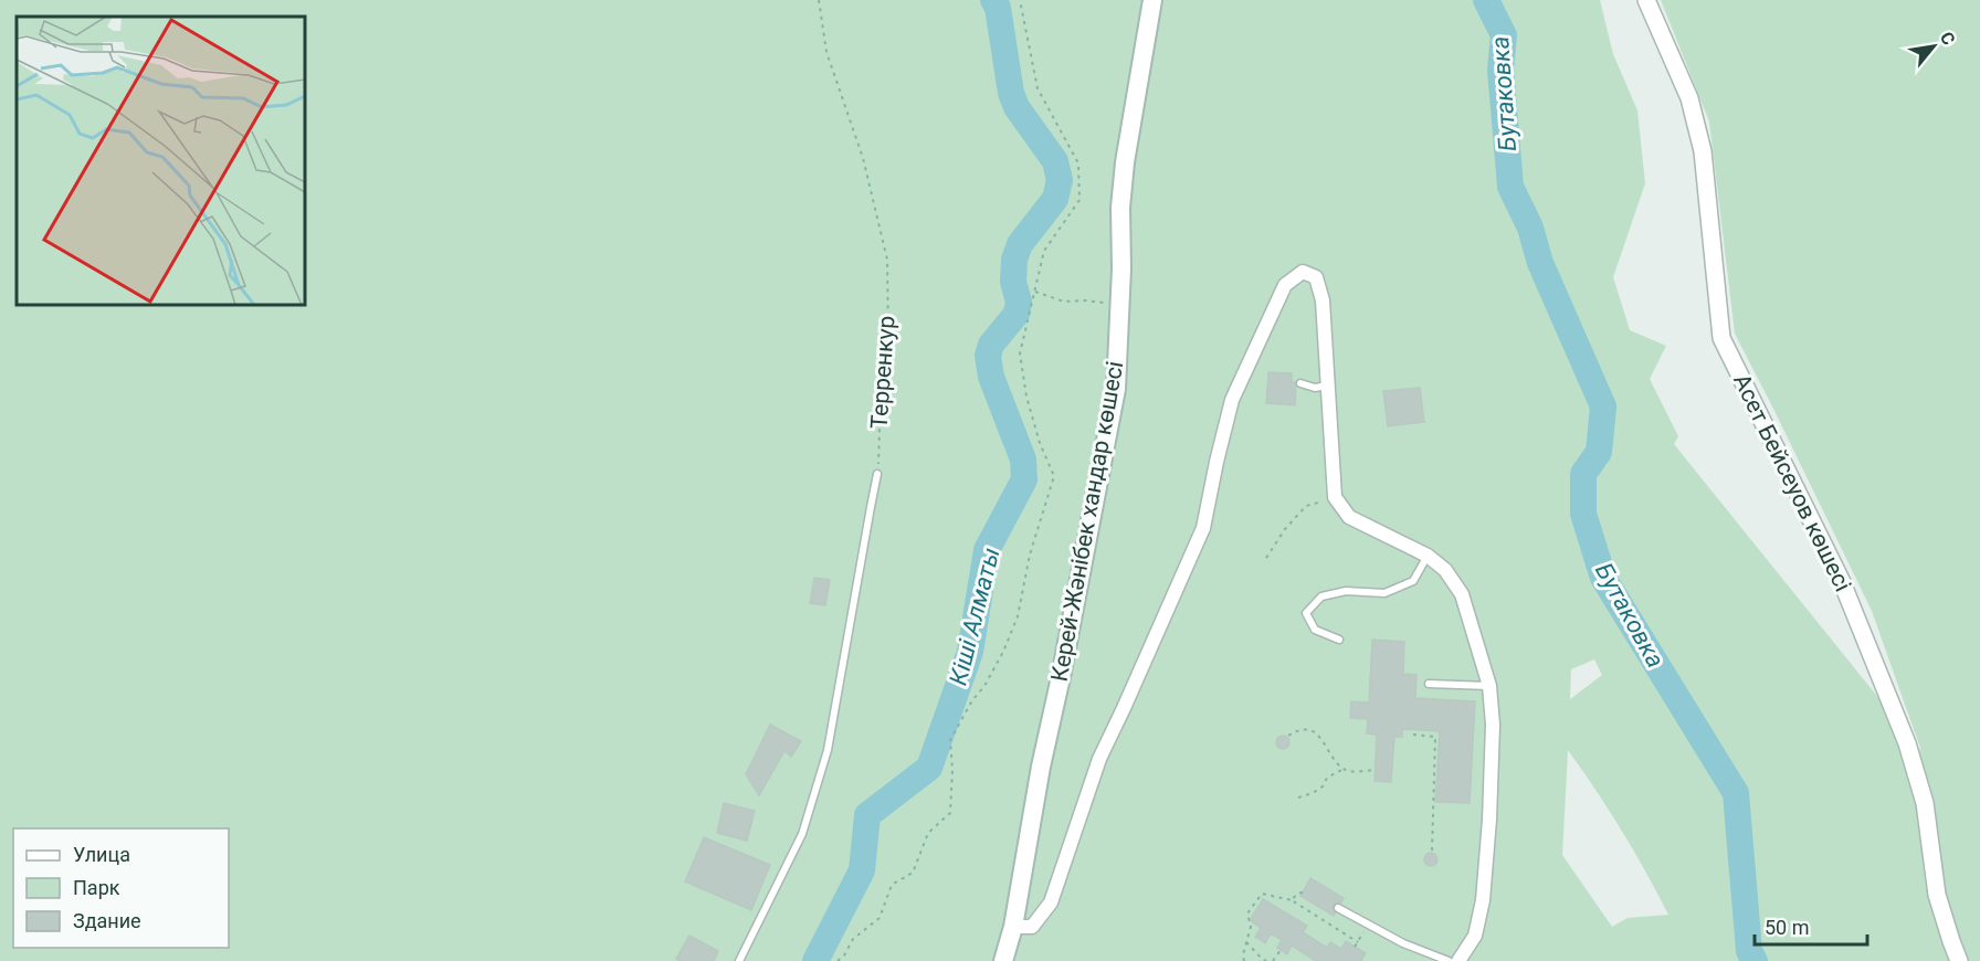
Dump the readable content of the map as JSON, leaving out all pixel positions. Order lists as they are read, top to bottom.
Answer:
{
  "streets": {
    "main road": ["Керей-Жәнібек хандар көшесі"],
    "street": ["Асет Бейсеуов көшесі"],
    "path": ["Терренкур"]
  },
  "water": ["Бутаковка", "Кіші Алматы"],
  "legend": ["Улица", "Парк", "Здание"],
  "scale_bar": "50 m",
  "north": "top right"
}
